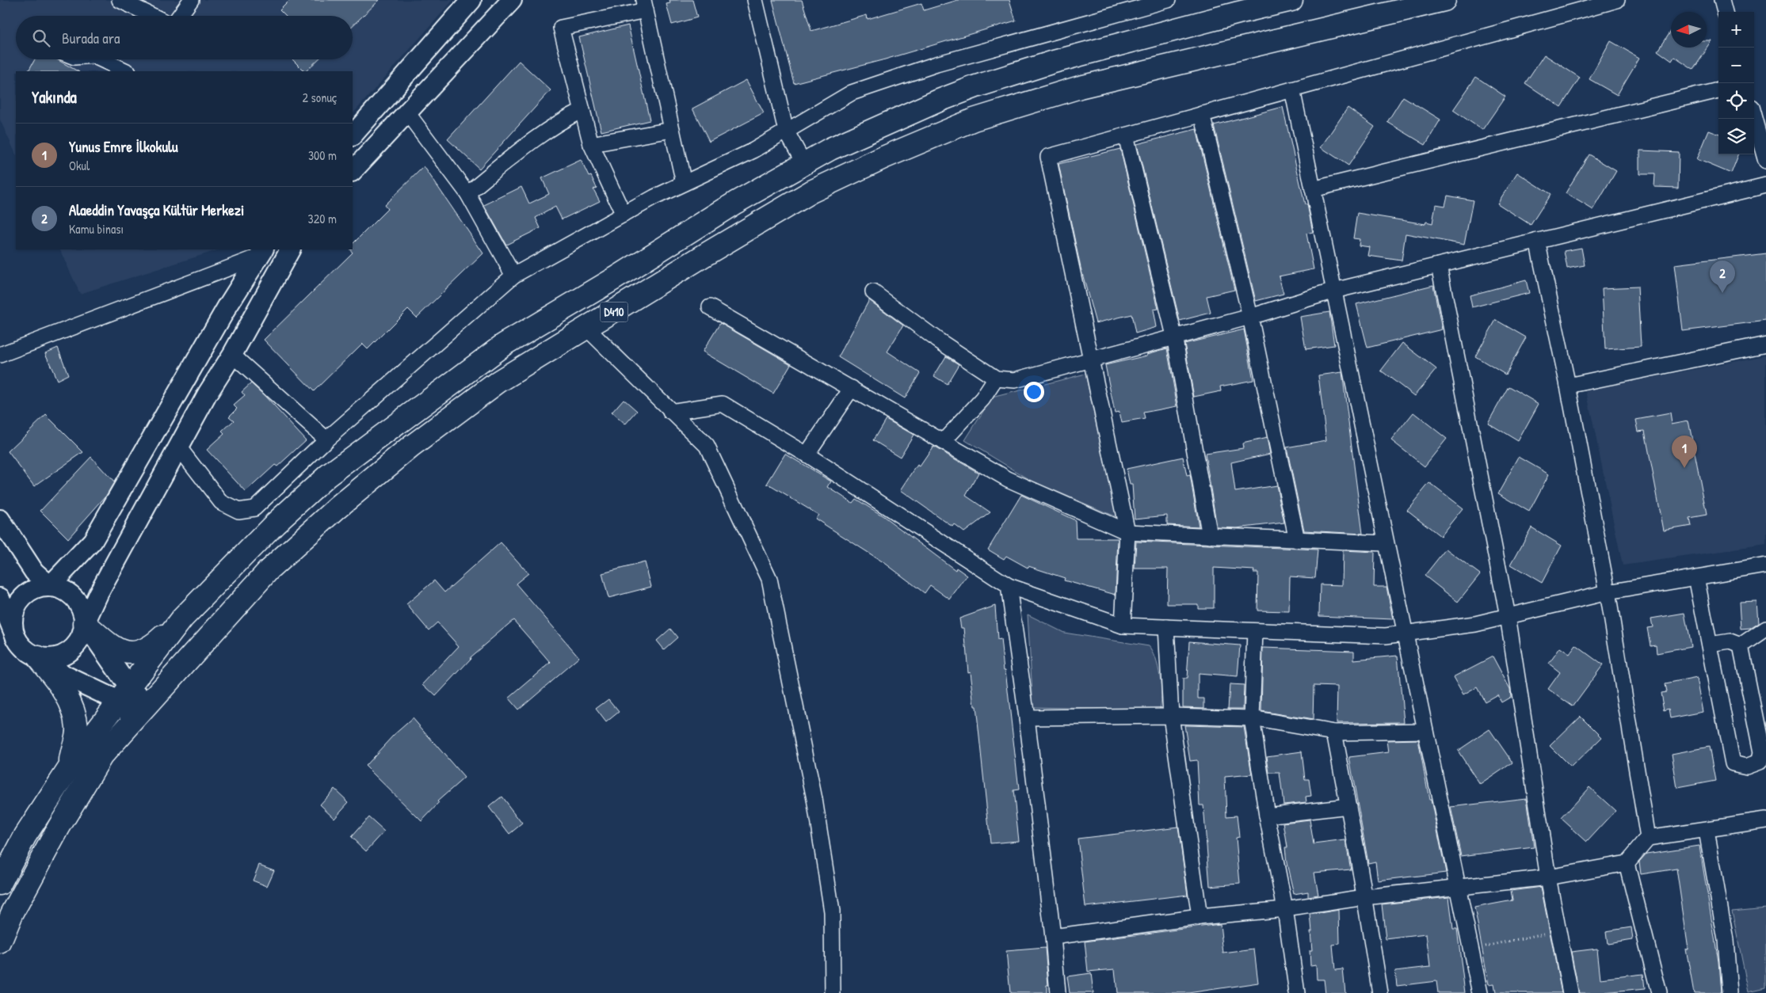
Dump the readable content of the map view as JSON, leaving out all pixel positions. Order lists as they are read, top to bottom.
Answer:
{
  "streets": {
    "highway": ["D410"]
  },
  "north": "left",
  "page": {
    "map_buttons": ["+", "−"],
    "search": "Burada ara",
    "heading": ["Yakında", "2 sonuç"],
    "list": [
      {
        "mark": "1",
        "name": "Yunus Emre İlkokulu",
        "note": "Okul",
        "value": "300 m"
      },
      {
        "mark": "2",
        "name": "Alaeddin Yavaşça Kültür Merkezi",
        "note": "Kamu binası",
        "value": "320 m"
      }
    ],
    "pins": ["2", "1"]
  }
}
